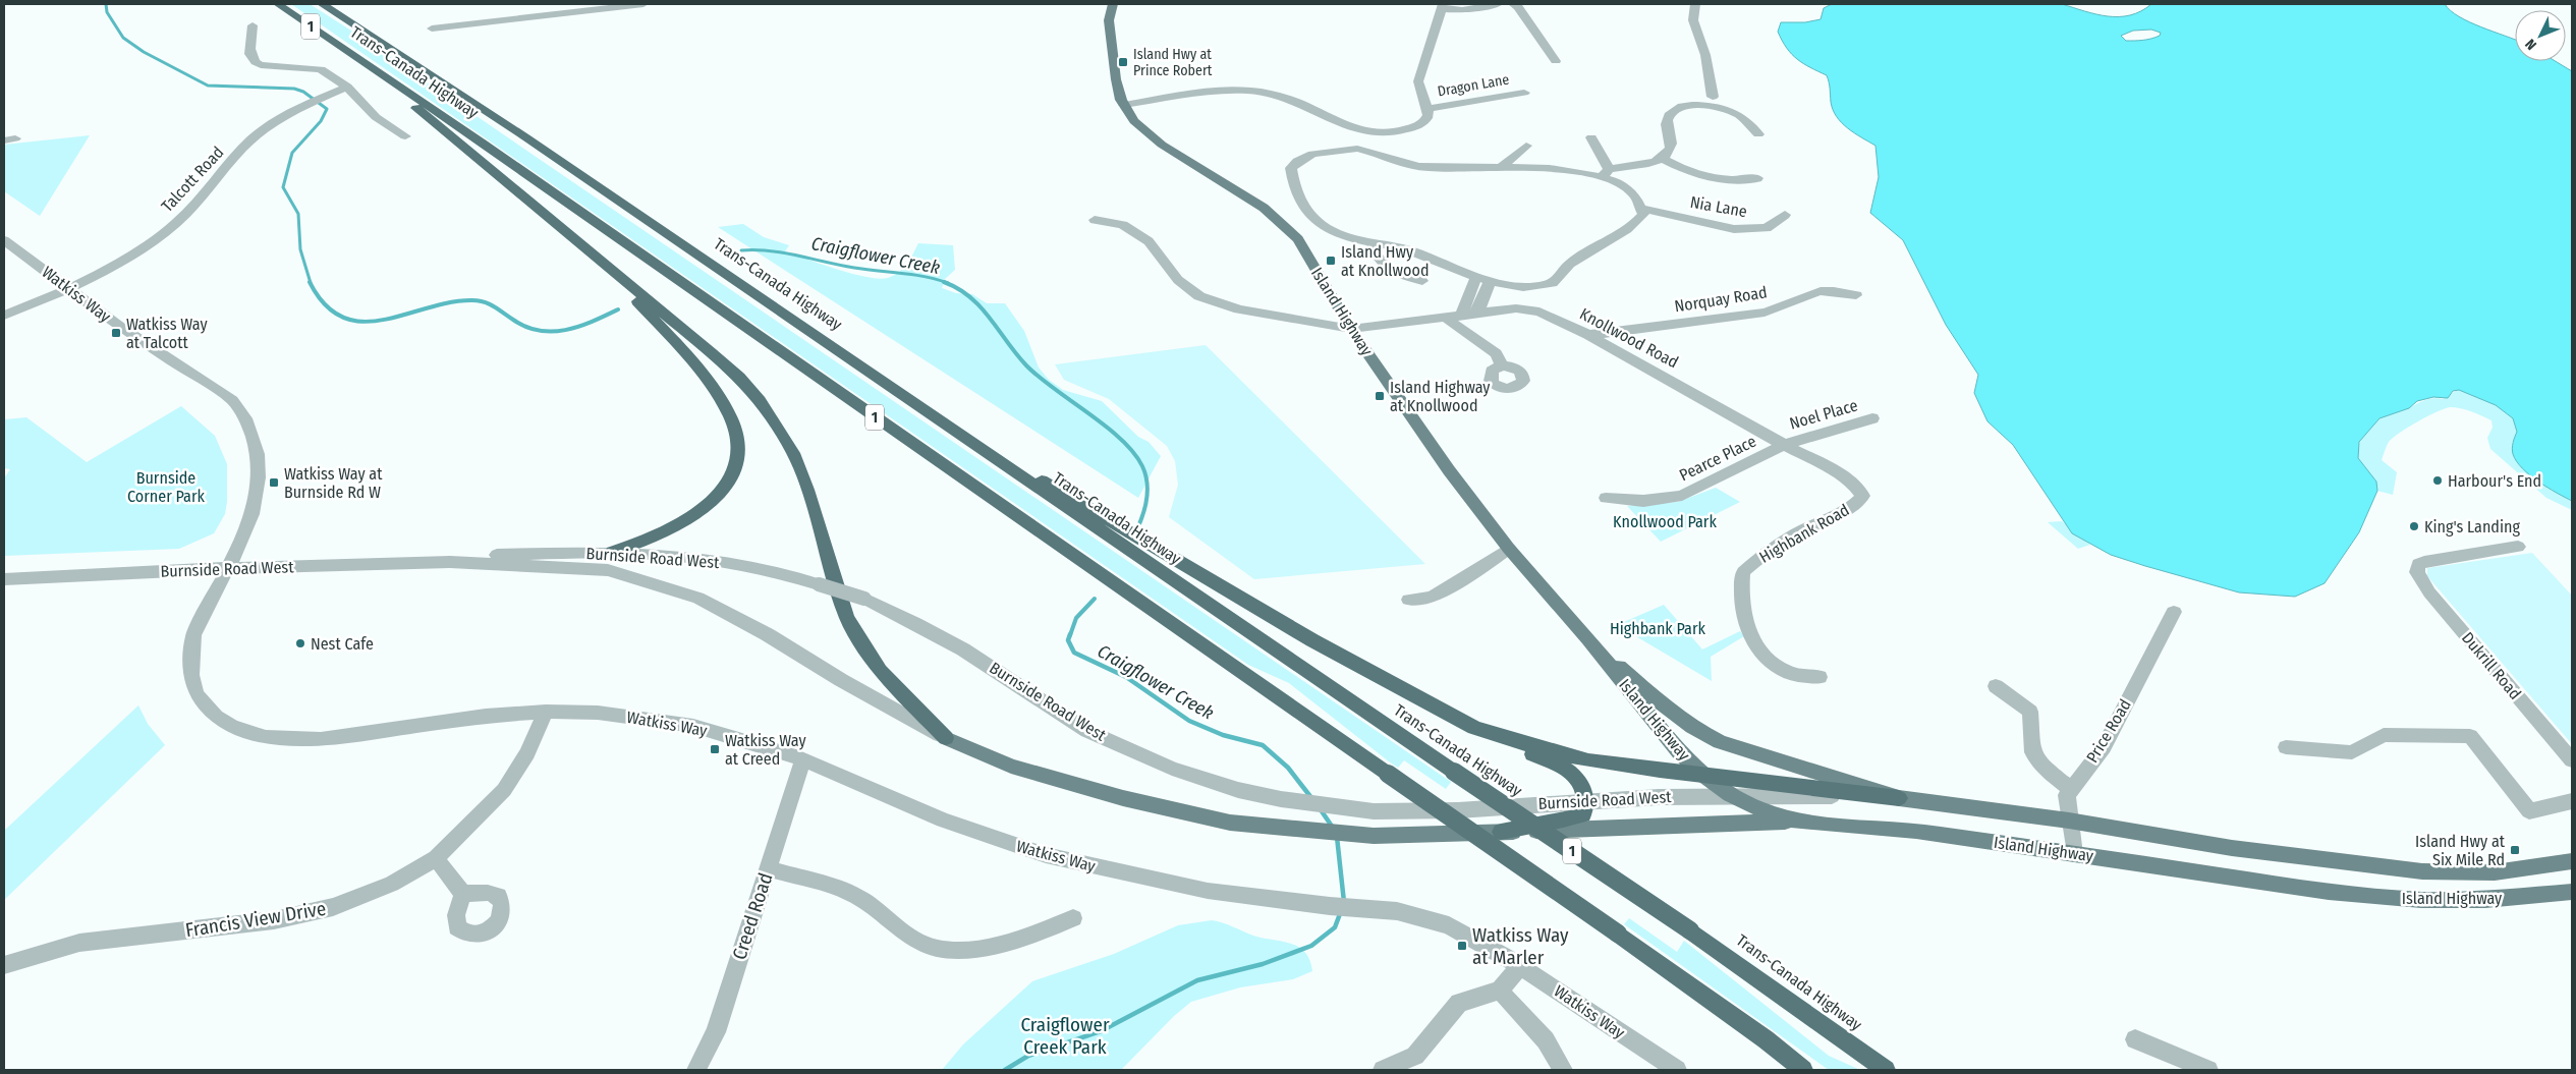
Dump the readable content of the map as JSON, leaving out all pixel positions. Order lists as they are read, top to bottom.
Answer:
{
  "streets": {
    "highway": ["1", "Trans-Canada Highway"],
    "main road": ["Island Highway", "Burnside Road West"],
    "street": [
      "Dragon Lane",
      "Talcott Road",
      "Nia Lane",
      "Watkiss Way",
      "Norquay Road",
      "Knollwood Road",
      "Noel Place",
      "Pearce Place",
      "Highbank Road",
      "Dukrill Road",
      "Price Road",
      "Creed Road",
      "Francis View Drive"
    ]
  },
  "crossings": [
    ["Talcott Road", "Watkiss Way"],
    ["Watkiss Way", "Burnside Road West"],
    ["Watkiss Way", "Creed Road"],
    ["Watkiss Way", "Francis View Drive"],
    ["Norquay Road", "Knollwood Road"],
    ["Island Highway", "Knollwood Road"],
    ["Island Highway", "Burnside Road West"],
    ["Knollwood Road", "Noel Place"],
    ["Knollwood Road", "Pearce Place"],
    ["Knollwood Road", "Highbank Road"],
    ["Noel Place", "Pearce Place"]
  ],
  "water": ["Craigflower Creek"],
  "parks": [
    "Burnside Corner Park",
    "Knollwood Park",
    "Highbank Park",
    "Craigflower Creek Park"
  ],
  "places": {
    "transit": [
      "Island Hwy at Prince Robert",
      "Island Hwy at Knollwood",
      "Watkiss Way at Talcott",
      "Island Highway at Knollwood",
      "Watkiss Way at Burnside Rd W",
      "Watkiss Way at Creed",
      "Island Hwy at Six Mile Rd",
      "Watkiss Way at Marler"
    ],
    "other": ["Harbour's End", "King's Landing", "Nest Cafe"]
  },
  "north": "bottom left"
}
